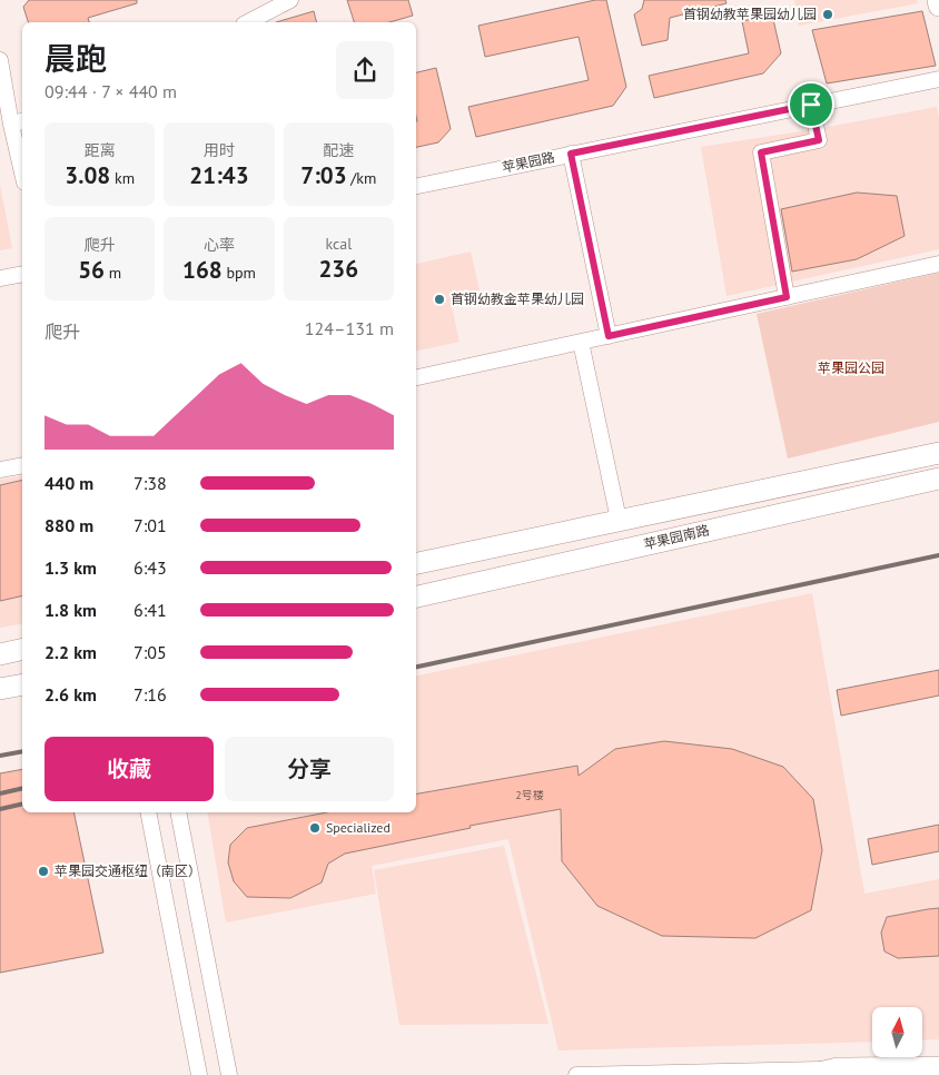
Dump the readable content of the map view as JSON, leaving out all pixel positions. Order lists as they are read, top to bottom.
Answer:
{
  "streets": {
    "main road": ["苹果园南路"],
    "street": ["苹果园路"]
  },
  "parks": ["苹果园公园"],
  "places": [
    "首钢幼教苹果园幼儿园",
    "首钢幼教金苹果幼儿园",
    "Specialized",
    "苹果园交通枢纽（南区）"
  ],
  "house_numbers": ["2号楼"],
  "north": "top",
  "page": {
    "heading": ["晨跑", "09:44 · 7 × 440 m"],
    "stats": [
      ["距离", "3.08 km"],
      ["用时", "21:43"],
      ["配速", "7:03 /km"],
      ["爬升", "56 m"],
      ["心率", "168 bpm"],
      ["kcal", "236"]
    ],
    "chart": ["爬升", "124–131 m"],
    "list": [
      {
        "name": "440 m",
        "note": "7:38"
      },
      {
        "name": "880 m",
        "note": "7:01"
      },
      {
        "name": "1.3 km",
        "note": "6:43"
      },
      {
        "name": "1.8 km",
        "note": "6:41"
      },
      {
        "name": "2.2 km",
        "note": "7:05"
      },
      {
        "name": "2.6 km",
        "note": "7:16"
      }
    ],
    "buttons": ["收藏", "分享"]
  }
}
